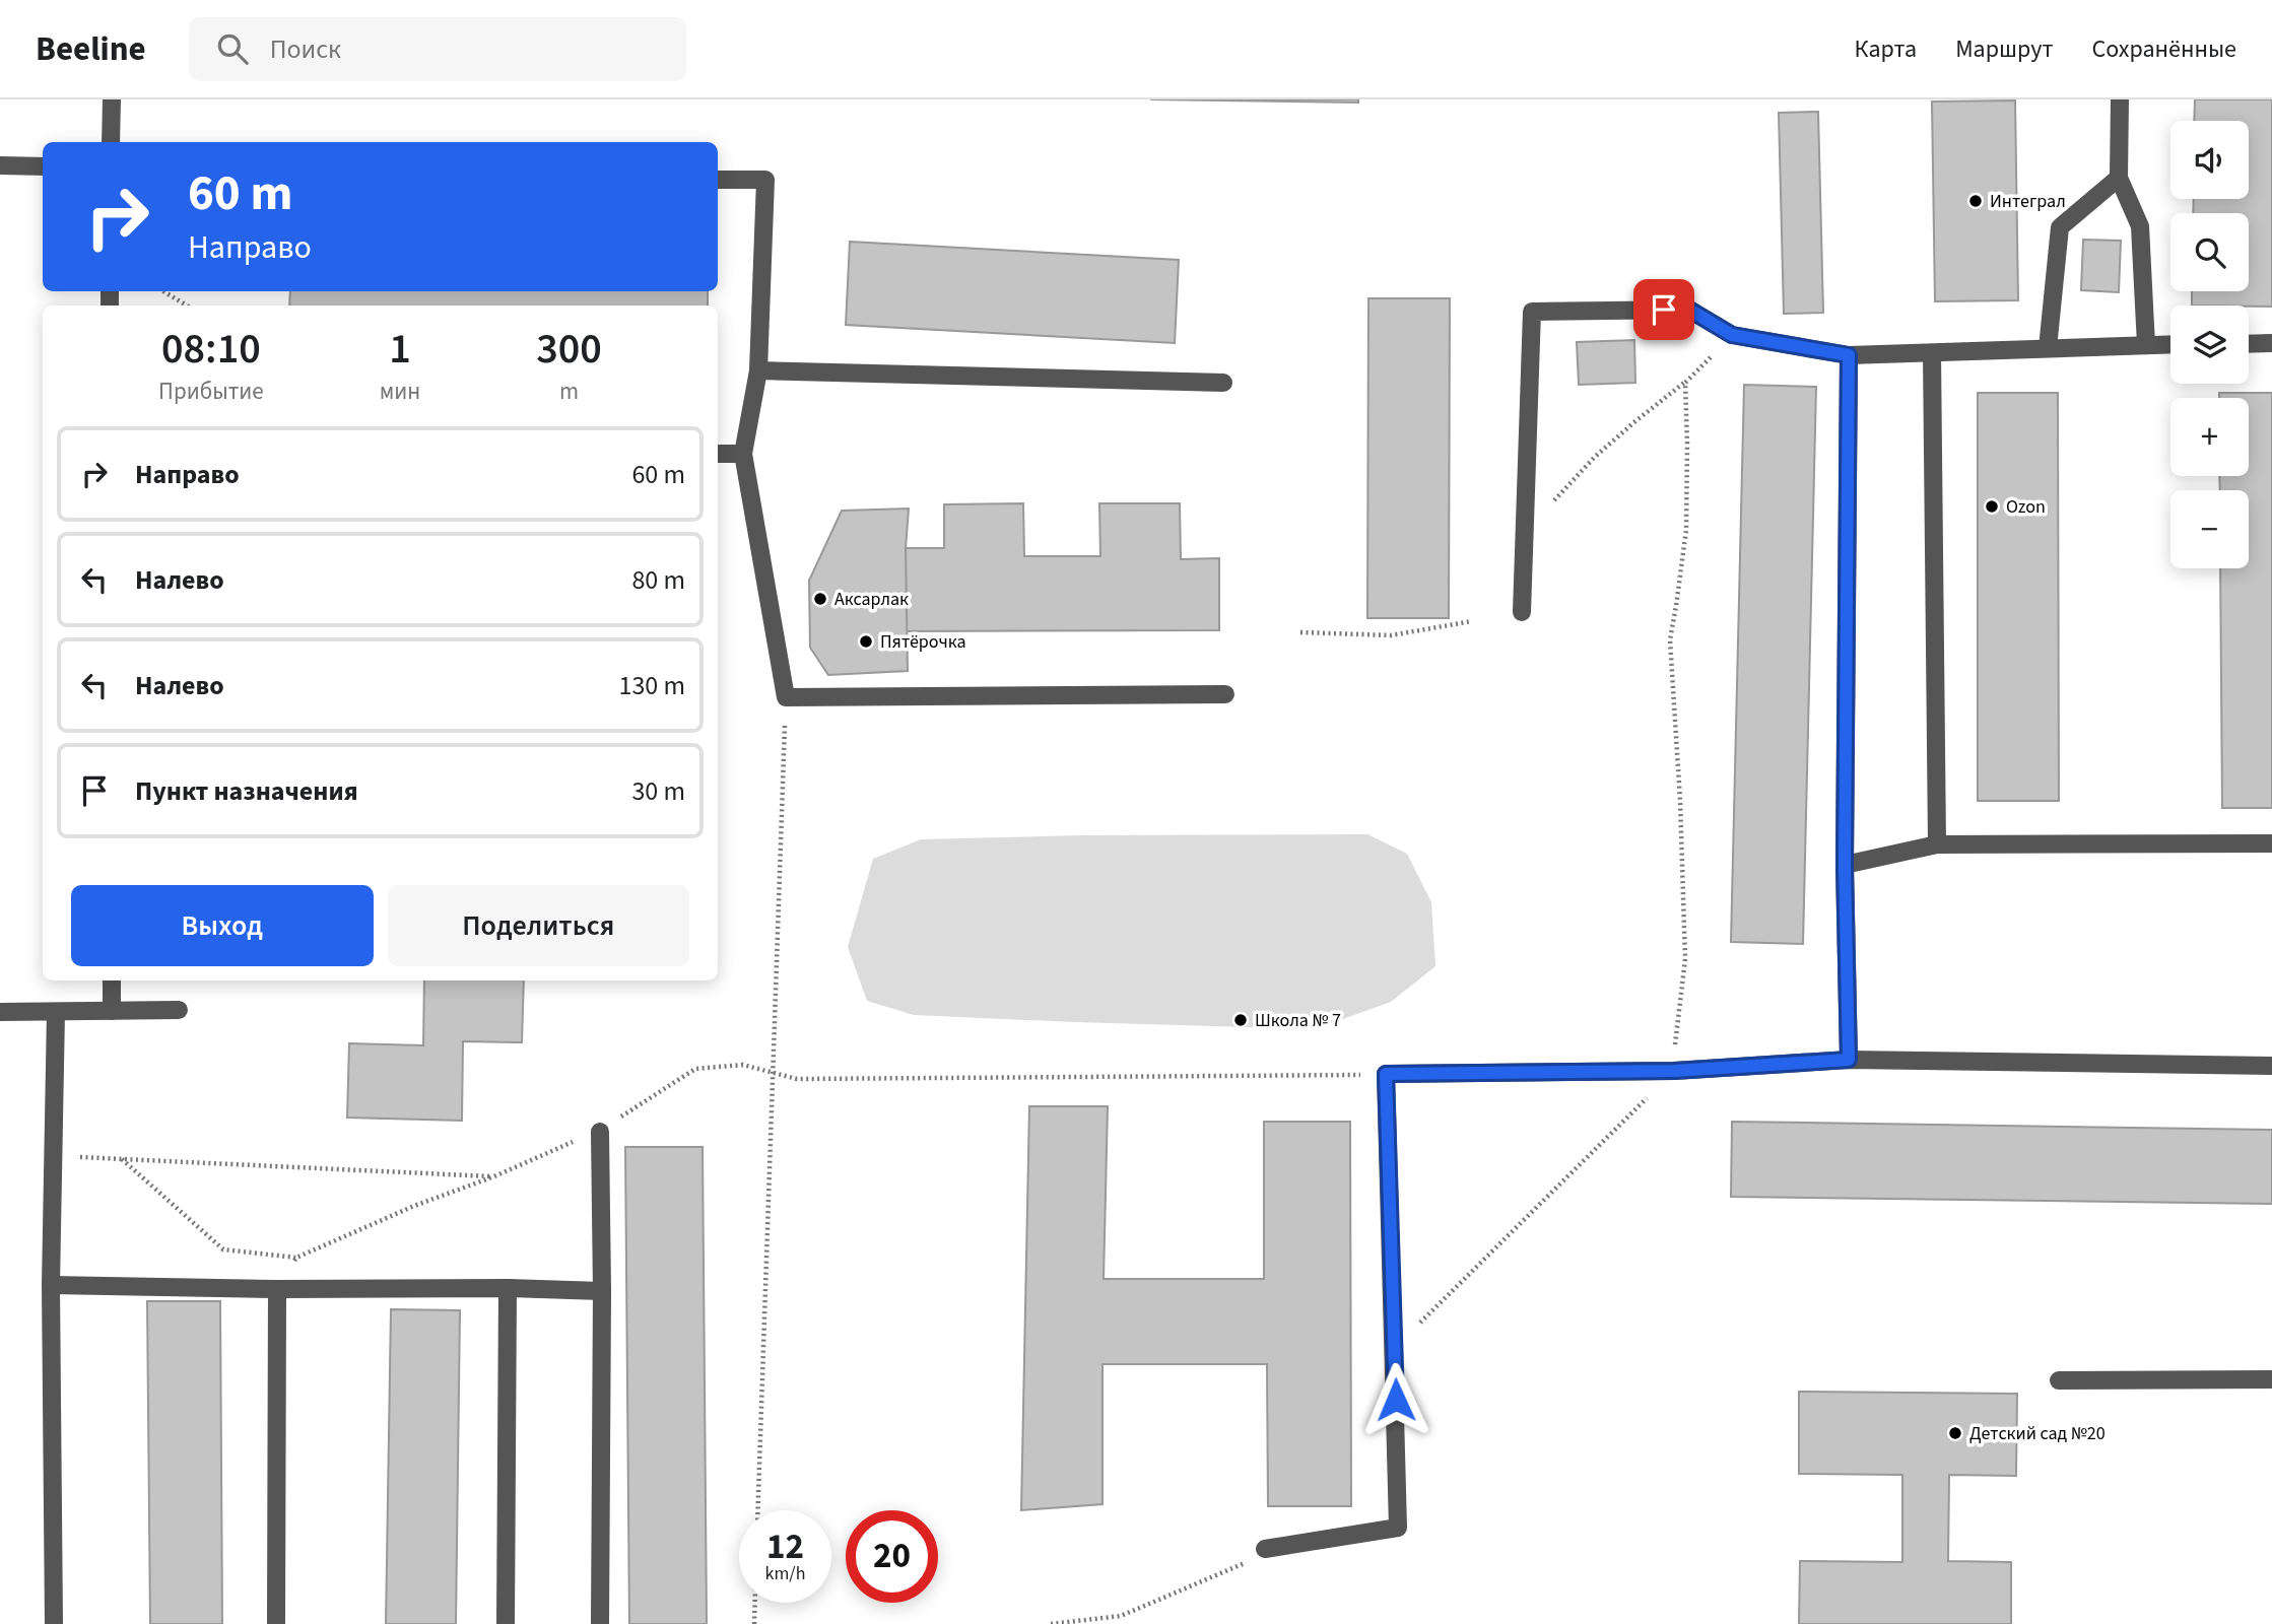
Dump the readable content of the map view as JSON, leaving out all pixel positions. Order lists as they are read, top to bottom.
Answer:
{
  "places": [
    "Интеграл",
    "Ozon",
    "Аксарлак",
    "Пятёрочка",
    "Школа № 7",
    "Детский сад №20"
  ],
  "page": {
    "header": "Beeline",
    "search": "Поиск",
    "nav": ["Карта", "Маршрут", "Сохранённые"],
    "map_buttons": ["+", "−"],
    "turn": ["60 m", "Направо"],
    "eta": [
      "08:10",
      "Прибытие",
      "1",
      "мин",
      "300",
      "m"
    ],
    "list": [
      {
        "name": "Направо",
        "value": "60 m"
      },
      {
        "name": "Налево",
        "value": "80 m"
      },
      {
        "name": "Налево",
        "value": "130 m"
      },
      {
        "name": "Пункт назначения",
        "value": "30 m"
      }
    ],
    "buttons": ["Выход", "Поделиться"],
    "speed": "12 km/h",
    "limit": "20"
  }
}
